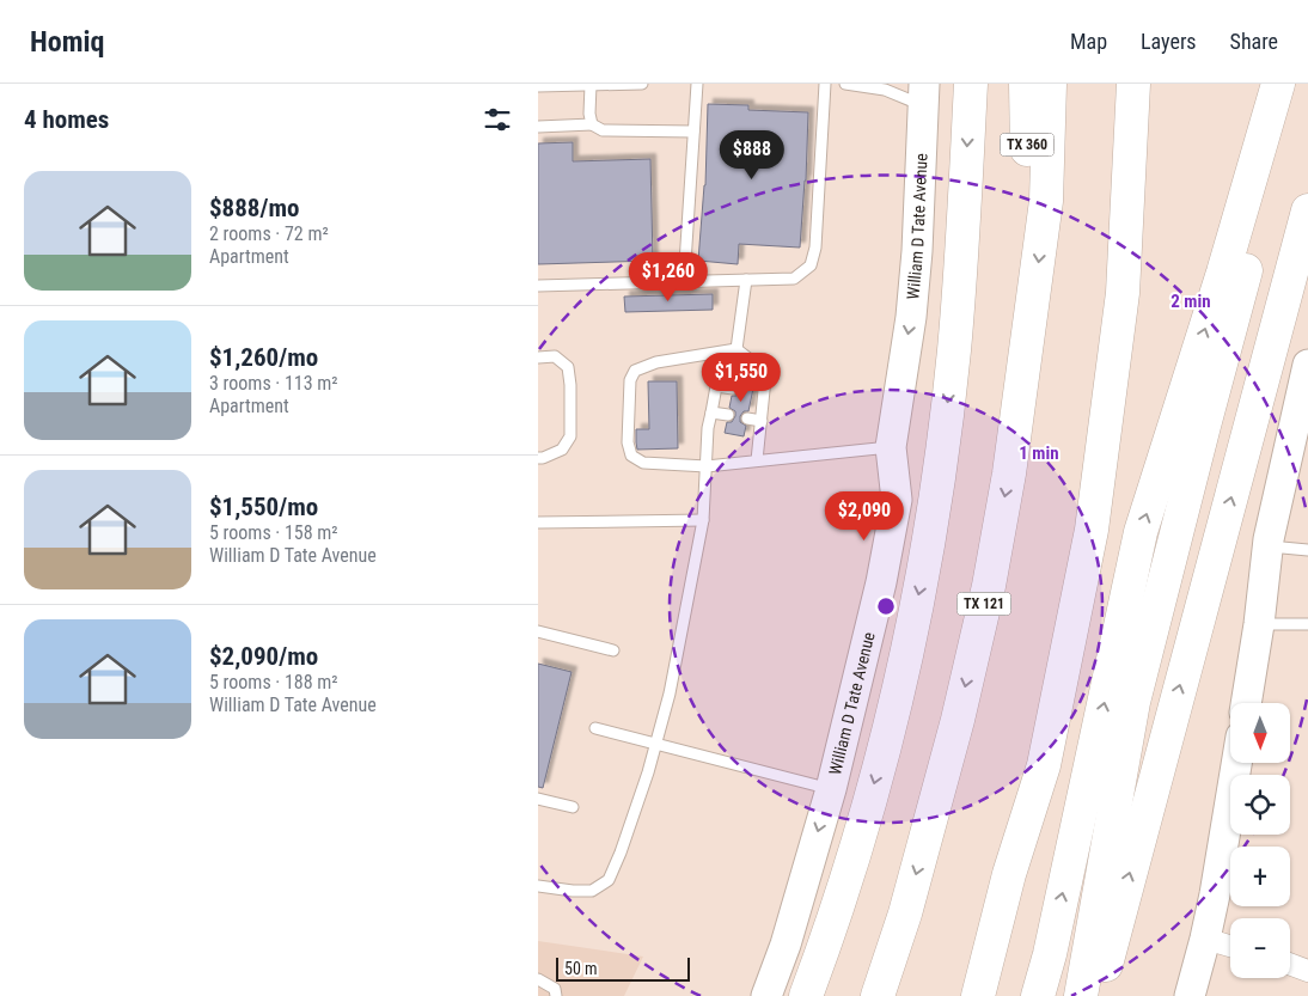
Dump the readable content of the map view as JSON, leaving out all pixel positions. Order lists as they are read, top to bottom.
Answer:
{
  "streets": {
    "highway": ["TX 360", "TX 121"],
    "main road": ["William D Tate Avenue"]
  },
  "crossings": [
    ["TX 360", "TX 121"]
  ],
  "one_way": ["William D Tate Avenue"],
  "scale_bar": "50 m",
  "north": "bottom",
  "page": {
    "header": "Homiq",
    "nav": ["Map", "Layers", "Share"],
    "heading": "4 homes",
    "price": [
      "$888",
      "$1,260",
      "$1,550",
      "$2,090"
    ],
    "list": [
      {
        "name": "$888/mo",
        "note": "2 rooms · 72 m² · Apartment"
      },
      {
        "name": "$1,260/mo",
        "note": "3 rooms · 113 m² · Apartment"
      },
      {
        "name": "$1,550/mo",
        "note": "5 rooms · 158 m² · William D Tate Avenue"
      },
      {
        "name": "$2,090/mo",
        "note": "5 rooms · 188 m² · William D Tate Avenue"
      }
    ],
    "map_buttons": ["+", "−"],
    "scale": "50 m"
  },
  "rings": ["2 min", "1 min"]
}
